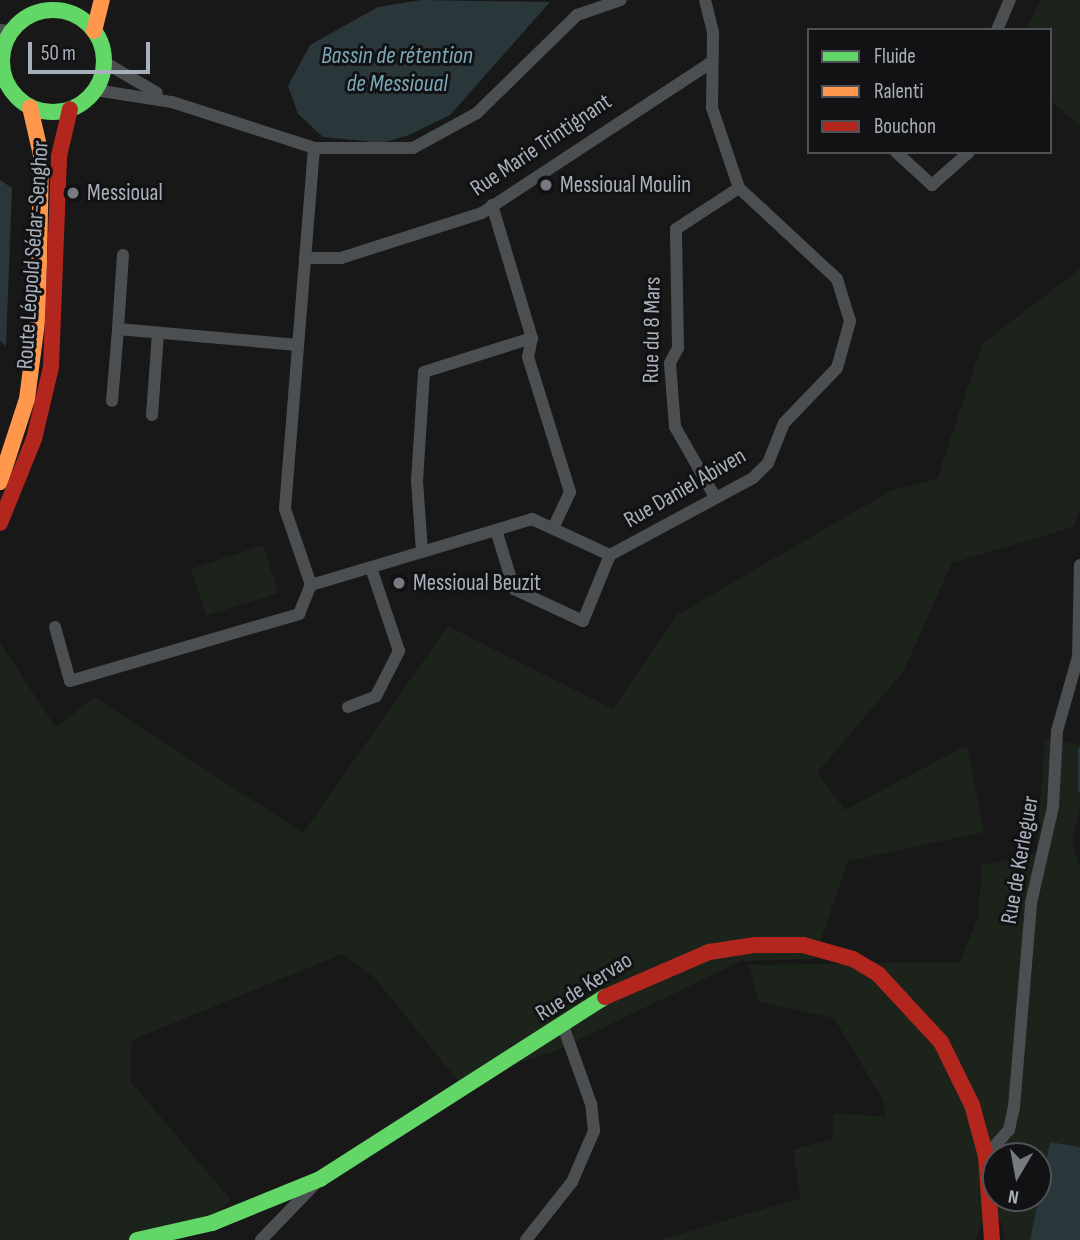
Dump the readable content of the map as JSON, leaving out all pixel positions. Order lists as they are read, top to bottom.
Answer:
{
  "streets": {
    "main road": ["Route Léopold Sédar-Senghor", "Rue de Kervao"],
    "street": [
      "Rue Marie Trintignant",
      "Rue du 8 Mars",
      "Rue Daniel Abiven",
      "Rue de Kerleguer"
    ]
  },
  "crossings": [
    ["Rue Marie Trintignant", "Rue Daniel Abiven"],
    ["Rue du 8 Mars", "Rue Daniel Abiven"]
  ],
  "water": ["Bassin de rétention de Messioual"],
  "places": ["Messioual Moulin", "Messioual", "Messioual Beuzit"],
  "legend": ["Fluide", "Ralenti", "Bouchon"],
  "scale_bar": "50 m",
  "north": "bottom"
}
